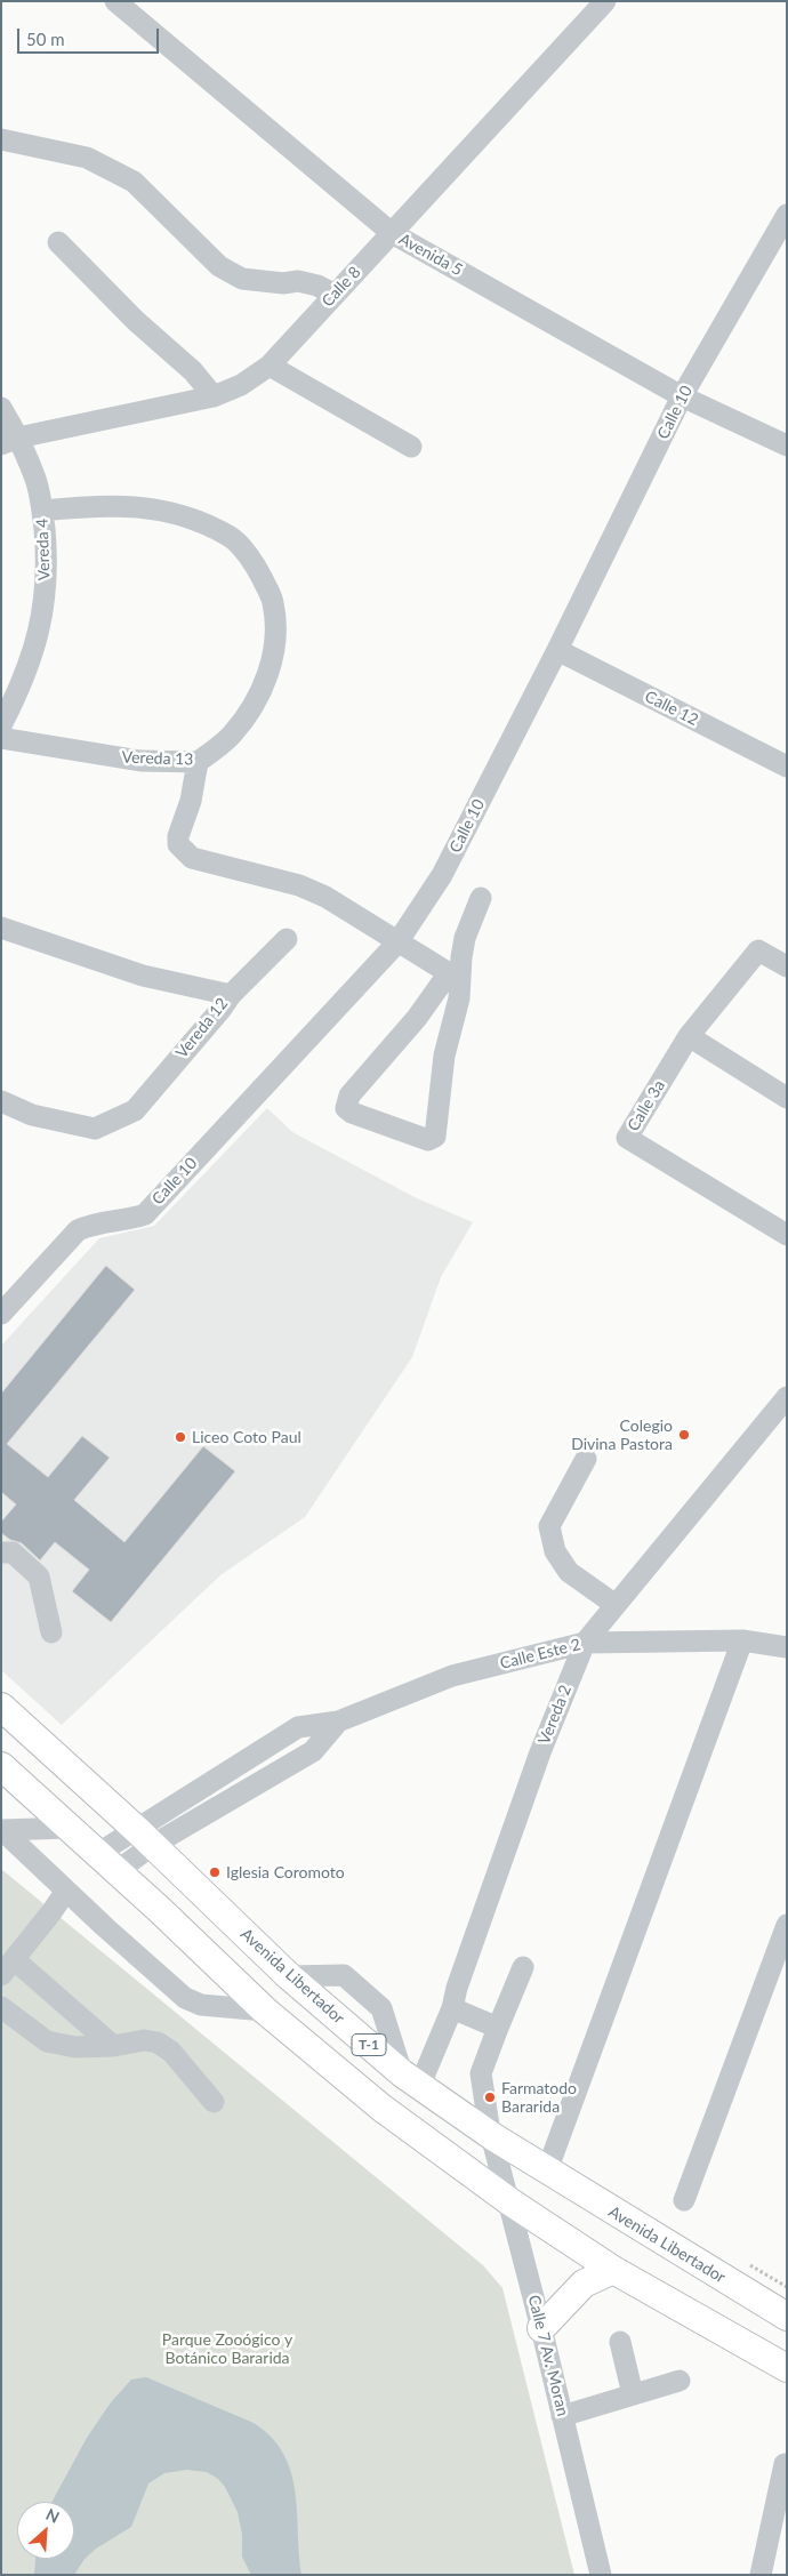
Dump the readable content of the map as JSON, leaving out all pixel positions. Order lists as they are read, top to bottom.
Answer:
{
  "streets": {
    "main road": ["Avenida Libertador", "T-1"],
    "street": [
      "Avenida 5",
      "Calle 8",
      "Calle 10",
      "Vereda 4",
      "Calle 12",
      "Vereda 13",
      "Vereda 12",
      "Calle 3a",
      "Calle Este 2",
      "Vereda 2",
      "Calle 7 Av. Moran"
    ]
  },
  "crossings": [
    ["Avenida 5", "Calle 8"],
    ["Avenida 5", "Calle 10"],
    ["Calle 8", "Vereda 4"],
    ["Calle 10", "Calle 12"],
    ["Vereda 4", "Vereda 13"],
    ["Calle Este 2", "Vereda 2"],
    ["Calle Este 2", "Avenida Libertador"],
    ["Calle Este 2", "T-1"],
    ["Vereda 2", "Avenida Libertador"],
    ["Avenida Libertador", "Calle 7 Av. Moran"],
    ["T-1", "Calle 7 Av. Moran"]
  ],
  "parks": ["Parque Zooógico y Botánico Bararida"],
  "places": [
    "Colegio Divina Pastora",
    "Liceo Coto Paul",
    "Iglesia Coromoto",
    "Farmatodo Bararida"
  ],
  "scale_bar": "50 m",
  "north": "top right"
}
